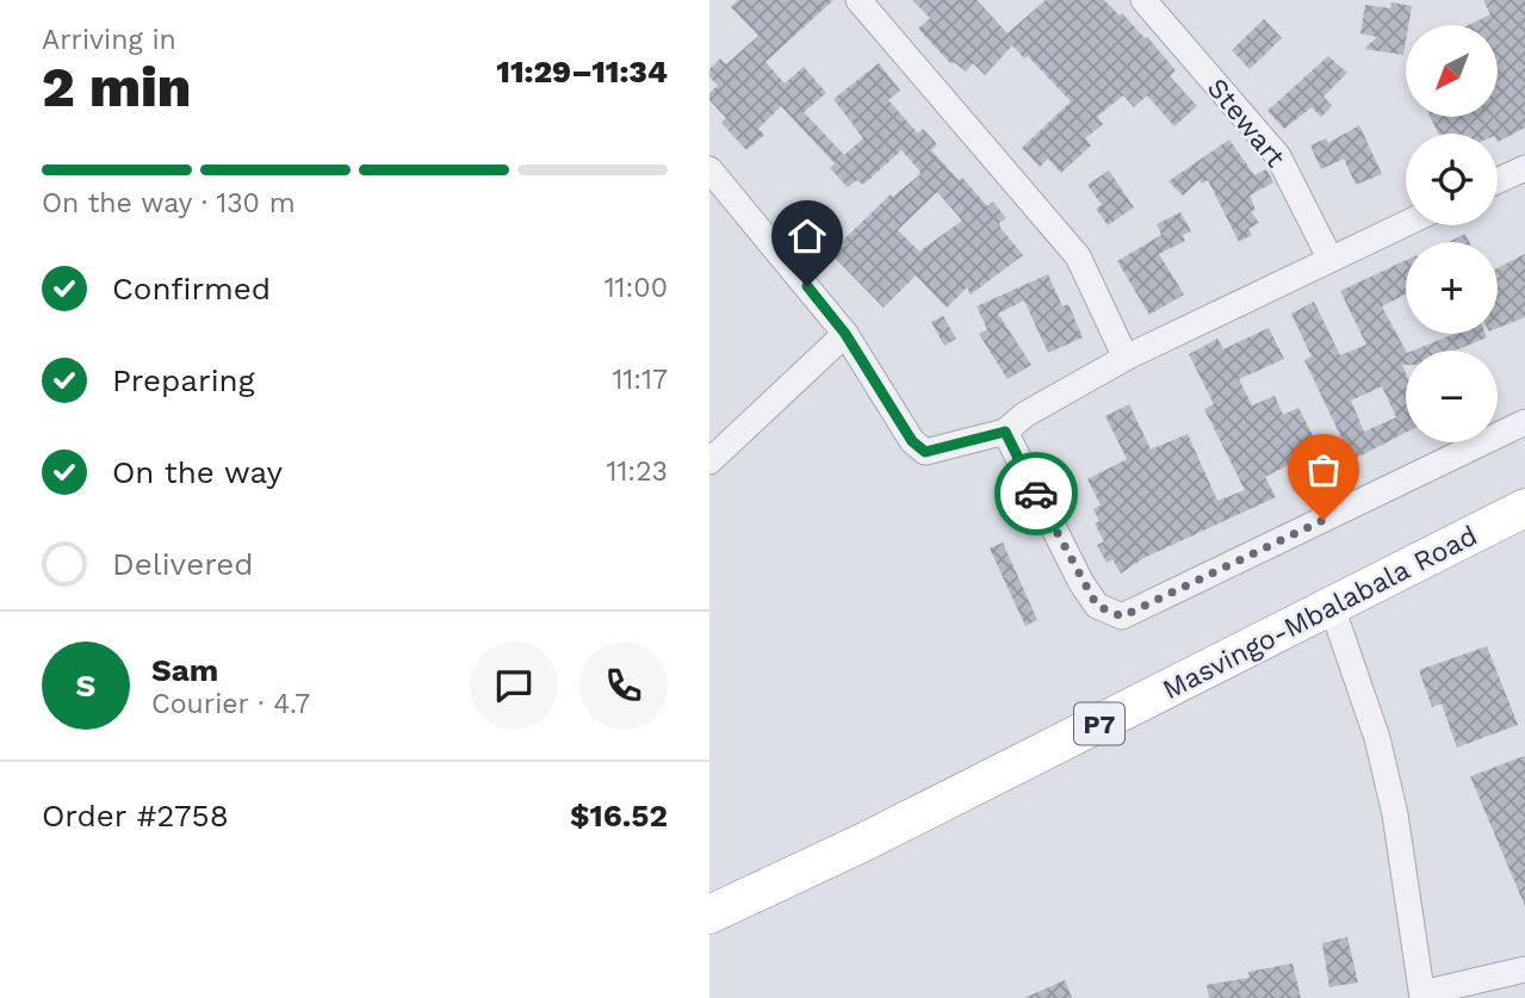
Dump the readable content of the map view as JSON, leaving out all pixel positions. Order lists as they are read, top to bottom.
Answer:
{
  "streets": {
    "highway": ["Masvingo-Mbalabala Road", "P7"],
    "street": ["Stewart"]
  },
  "north": "bottom left",
  "page": {
    "heading": ["2 min", "Arriving in", "11:29–11:34"],
    "panel": [
      "Sam",
      "Courier · 4.7",
      "Order #2758",
      "$16.52"
    ],
    "map_buttons": ["+", "−"],
    "bar": "On the way · 130 m",
    "list": [
      ["Confirmed", "11:00"],
      ["Preparing", "11:17"],
      ["On the way", "11:23"],
      "Delivered"
    ],
    "round": "S"
  }
}
